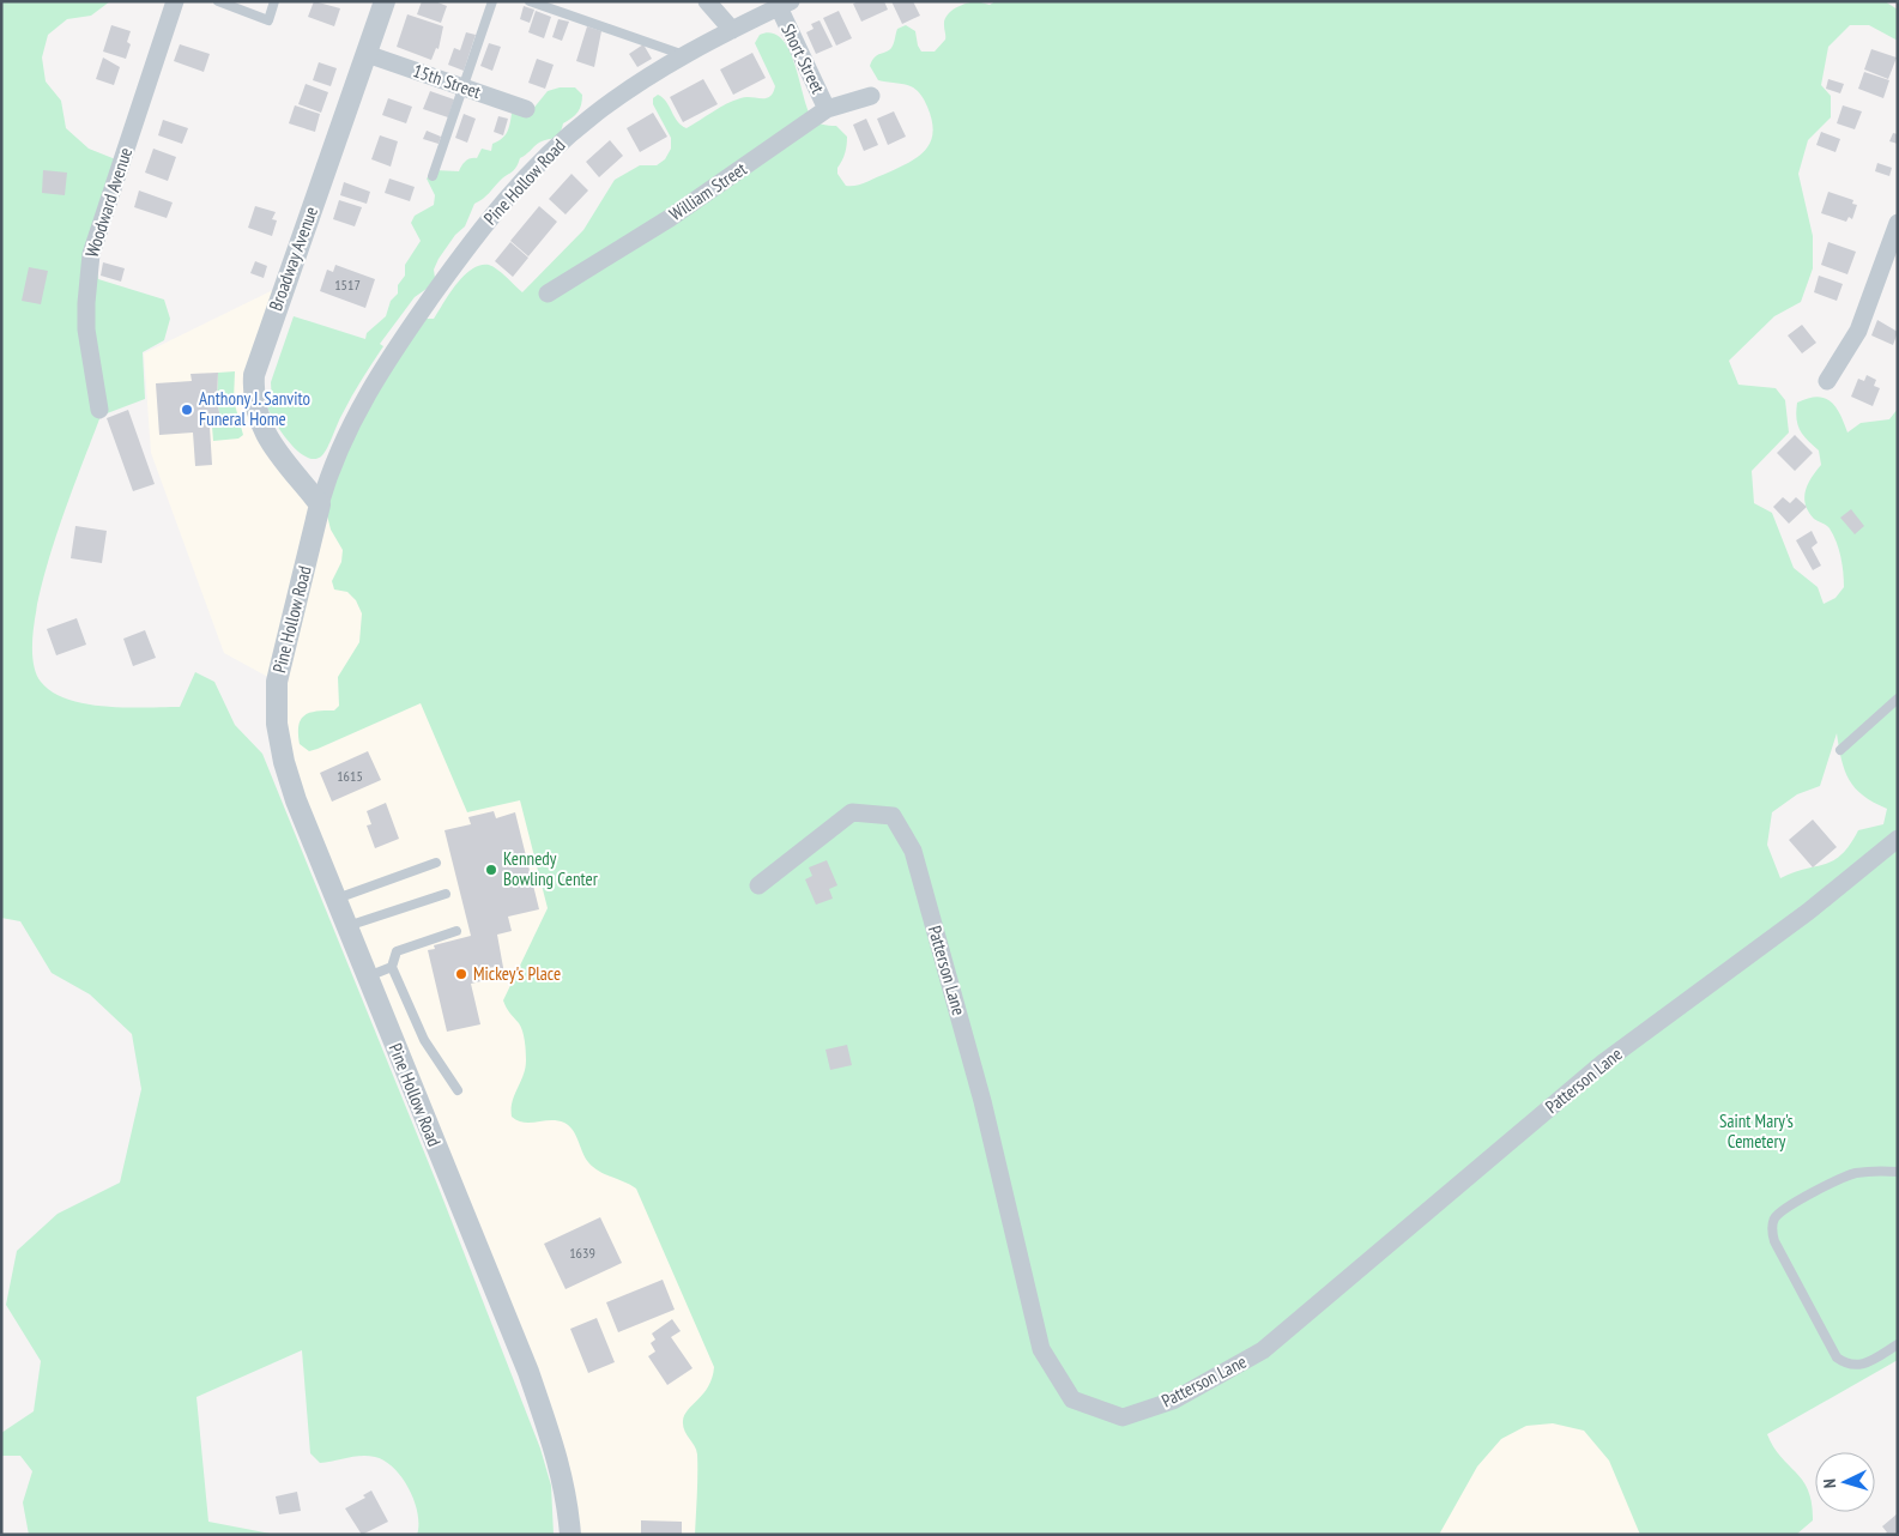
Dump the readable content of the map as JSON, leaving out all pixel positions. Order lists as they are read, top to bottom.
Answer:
{
  "streets": {
    "street": [
      "Short Street",
      "15th Street",
      "Pine Hollow Road",
      "William Street",
      "Woodward Avenue",
      "Broadway Avenue",
      "Patterson Lane"
    ]
  },
  "crossings": [
    ["Short Street", "Pine Hollow Road"],
    ["Short Street", "William Street"],
    ["15th Street", "Broadway Avenue"],
    ["Pine Hollow Road", "Broadway Avenue"]
  ],
  "parks": ["Saint Mary's Cemetery"],
  "places": ["Anthony J. Sanvito Funeral Home", "Kennedy Bowling Center", "Mickey's Place"],
  "house_numbers": ["1517", "1615", "1639"],
  "north": "left"
}
